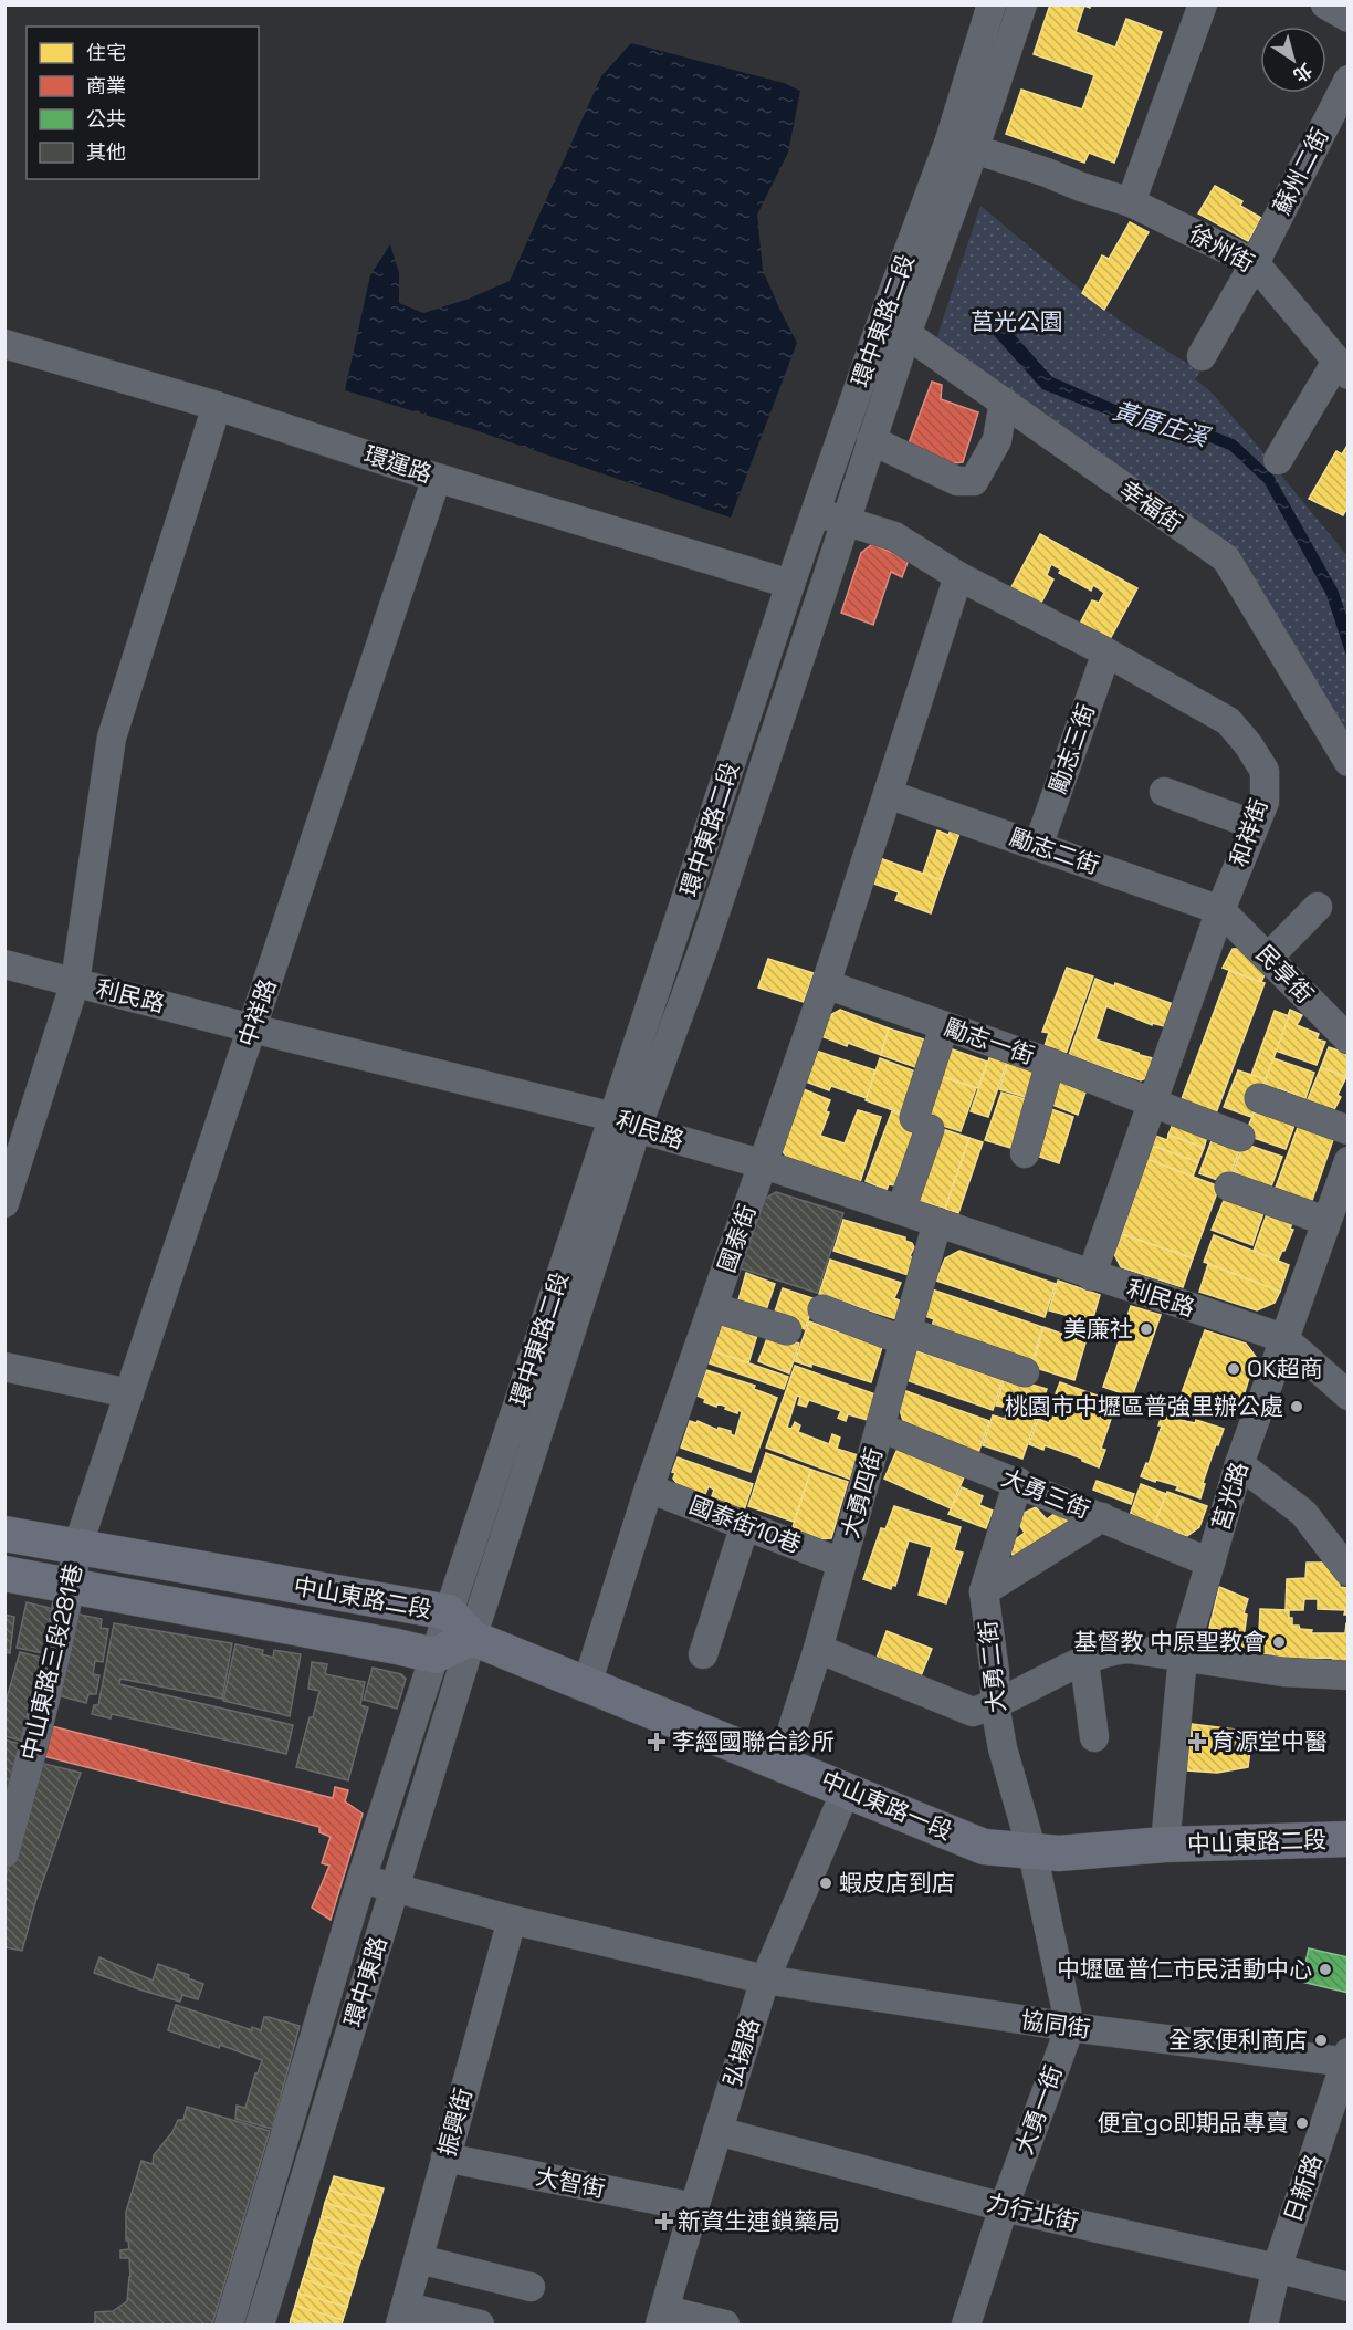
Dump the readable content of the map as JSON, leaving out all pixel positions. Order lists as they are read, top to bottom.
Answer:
{
  "streets": {
    "main road": ["中山東路二段", "中山東路一段"],
    "street": [
      "蘇州二街",
      "徐州街",
      "環中東路二段",
      "環運路",
      "幸福街",
      "勵志三街",
      "和祥街",
      "勵志二街",
      "民享街",
      "利民路",
      "中祥路",
      "勵志一街",
      "國泰街",
      "大勇四街",
      "大勇三街",
      "莒光路",
      "國泰街10巷",
      "中山東路三段281巷",
      "大勇二街",
      "環中東路",
      "協同街",
      "弘揚路",
      "大勇一街",
      "振興街",
      "大智街",
      "日新路",
      "力行北街"
    ]
  },
  "crossings": [
    ["蘇州二街", "徐州街"],
    ["徐州街", "環中東路二段"],
    ["環中東路二段", "環運路"],
    ["環中東路二段", "幸福街"],
    ["環中東路二段", "和祥街"],
    ["環中東路二段", "利民路"],
    ["環中東路二段", "中山東路二段"],
    ["環中東路二段", "中山東路一段"],
    ["環中東路二段", "環中東路"],
    ["環運路", "中祥路"],
    ["勵志三街", "和祥街"],
    ["勵志三街", "勵志二街"],
    ["和祥街", "勵志二街"],
    ["和祥街", "民享街"],
    ["和祥街", "利民路"],
    ["和祥街", "勵志一街"],
    ["和祥街", "國泰街"],
    ["勵志二街", "民享街"],
    ["勵志二街", "國泰街"],
    ["利民路", "中祥路"],
    ["利民路", "國泰街"],
    ["利民路", "大勇四街"],
    ["利民路", "莒光路"],
    ["中祥路", "中山東路二段"],
    ["中祥路", "中山東路三段281巷"],
    ["勵志一街", "國泰街"],
    ["國泰街", "國泰街10巷"],
    ["國泰街", "中山東路一段"],
    ["大勇四街", "大勇三街"],
    ["大勇四街", "國泰街10巷"],
    ["大勇四街", "中山東路一段"],
    ["大勇三街", "莒光路"],
    ["大勇三街", "大勇二街"],
    ["莒光路", "中山東路二段"],
    ["莒光路", "中山東路一段"],
    ["中山東路二段", "中山東路三段281巷"],
    ["中山東路二段", "中山東路一段"],
    ["中山東路二段", "環中東路"],
    ["大勇二街", "中山東路一段"],
    ["中山東路一段", "環中東路"],
    ["中山東路一段", "弘揚路"],
    ["協同街", "弘揚路"],
    ["協同街", "大勇一街"],
    ["協同街", "日新路"],
    ["弘揚路", "大智街"],
    ["弘揚路", "力行北街"],
    ["大勇一街", "力行北街"],
    ["振興街", "大智街"],
    ["日新路", "力行北街"]
  ],
  "water": ["黃厝庄溪"],
  "parks": ["莒光公園"],
  "places": {
    "other": [
      "美廉社",
      "OK超商",
      "桃園市中壢區普強里辦公處",
      "基督教 中原聖教會",
      "蝦皮店到店",
      "中壢區普仁市民活動中心",
      "全家便利商店",
      "便宜go即期品專賣"
    ],
    "health": ["李經國聯合診所", "育源堂中醫", "新資生連鎖藥局"]
  },
  "legend": [
    "住宅",
    "商業",
    "公共",
    "其他"
  ],
  "north": "bottom right"
}
